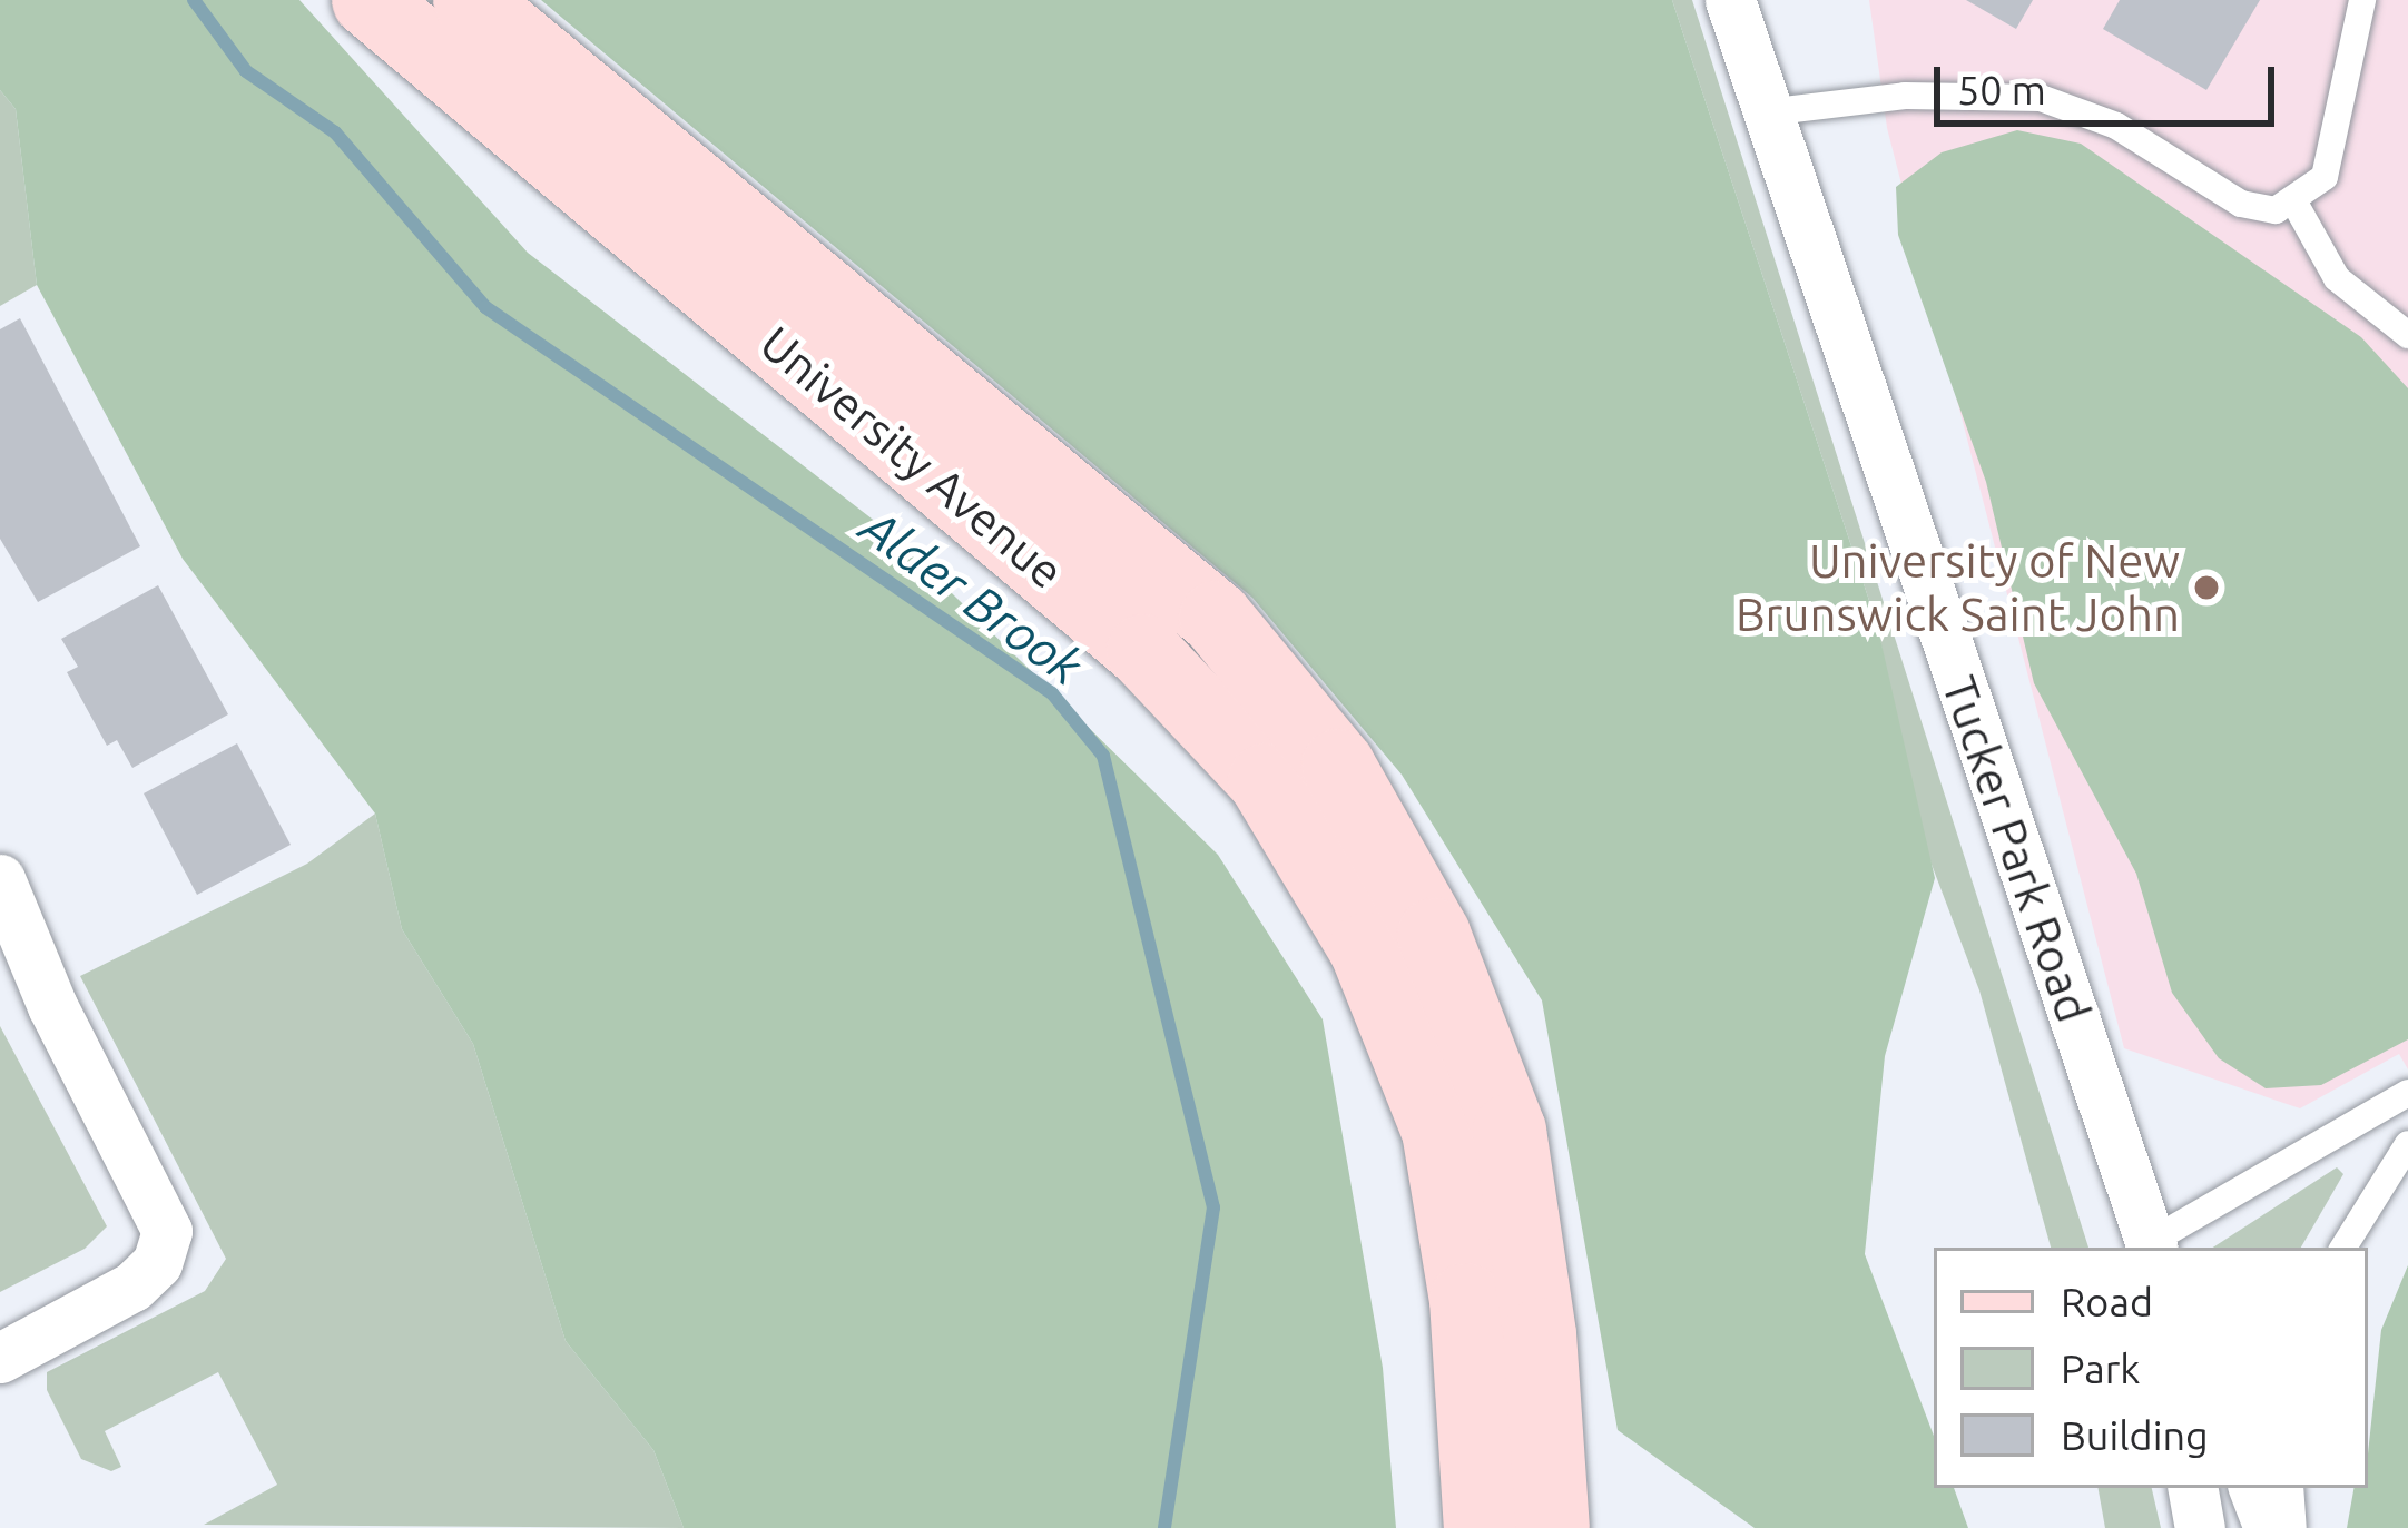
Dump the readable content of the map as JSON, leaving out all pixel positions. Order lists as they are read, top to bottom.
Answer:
{
  "streets": {
    "main road": ["University Avenue"],
    "street": ["Tucker Park Road"]
  },
  "water": ["Alder Brook"],
  "places": ["University of New Brunswick Saint John"],
  "legend": ["Road", "Park", "Building"],
  "scale_bar": "50 m"
}
